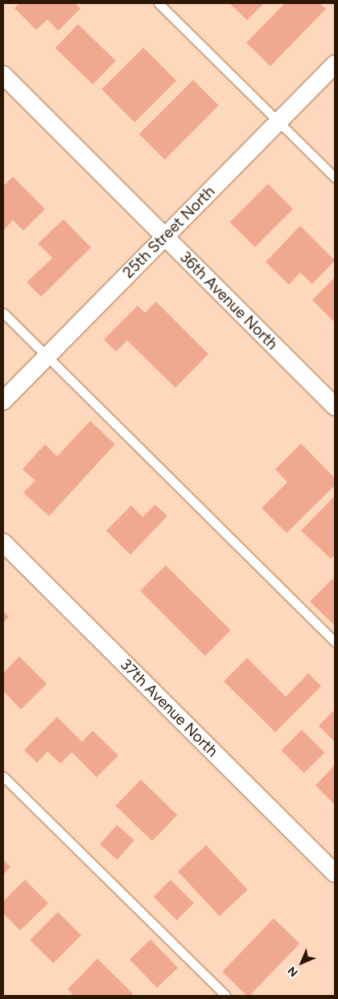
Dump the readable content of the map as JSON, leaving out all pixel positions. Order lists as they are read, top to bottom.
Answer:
{
  "streets": {
    "street": ["25th Street North", "36th Avenue North", "37th Avenue North"]
  },
  "crossings": [
    ["25th Street North", "36th Avenue North"]
  ],
  "north": "bottom left"
}
